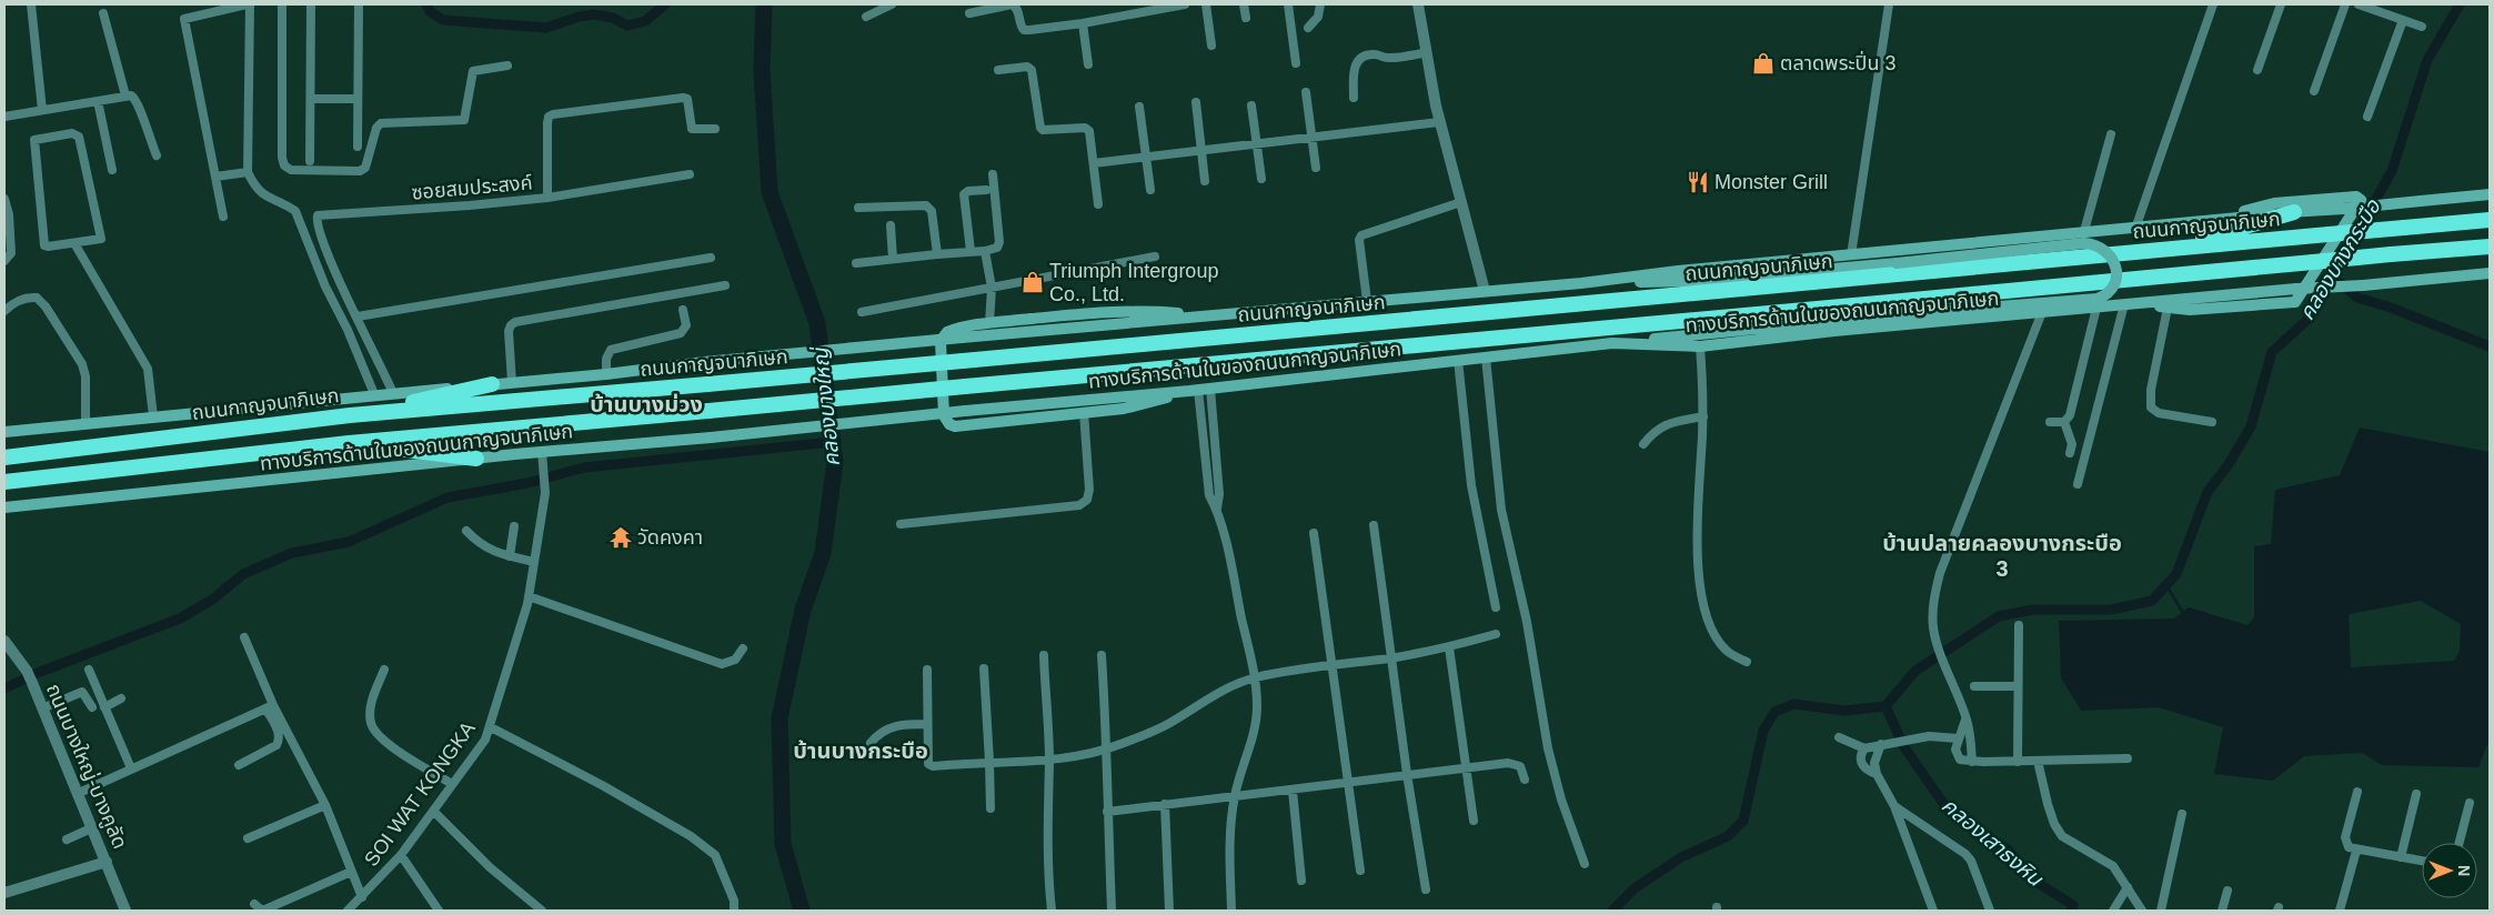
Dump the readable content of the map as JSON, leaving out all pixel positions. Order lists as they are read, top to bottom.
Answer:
{
  "streets": {
    "highway": ["ถนนกาญจนาภิเษก"],
    "main road": ["ทางบริการด้านในของถนนกาญจนาภิเษก"],
    "street": ["ซอยสมประสงค์", "ถนนบางใหญ่-บางคูลัด", "SOI WAT KONGKA"]
  },
  "crossings": [
    ["ทางบริการด้านในของถนนกาญจนาภิเษก", "SOI WAT KONGKA"]
  ],
  "districts": ["บ้านบางม่วง", "บ้านปลายคลองบางกระบือ 3", "บ้านบางกระบือ"],
  "water": ["คลองบางกระบือ", "คลองบางใหญ่", "คลองเสาธงหิน"],
  "places": {
    "shop": ["ตลาดพระปิ่น 3", "Triumph Intergroup Co., Ltd."],
    "restaurant": ["Monster Grill"],
    "temple": ["วัดคงคา"]
  },
  "north": "right"
}
